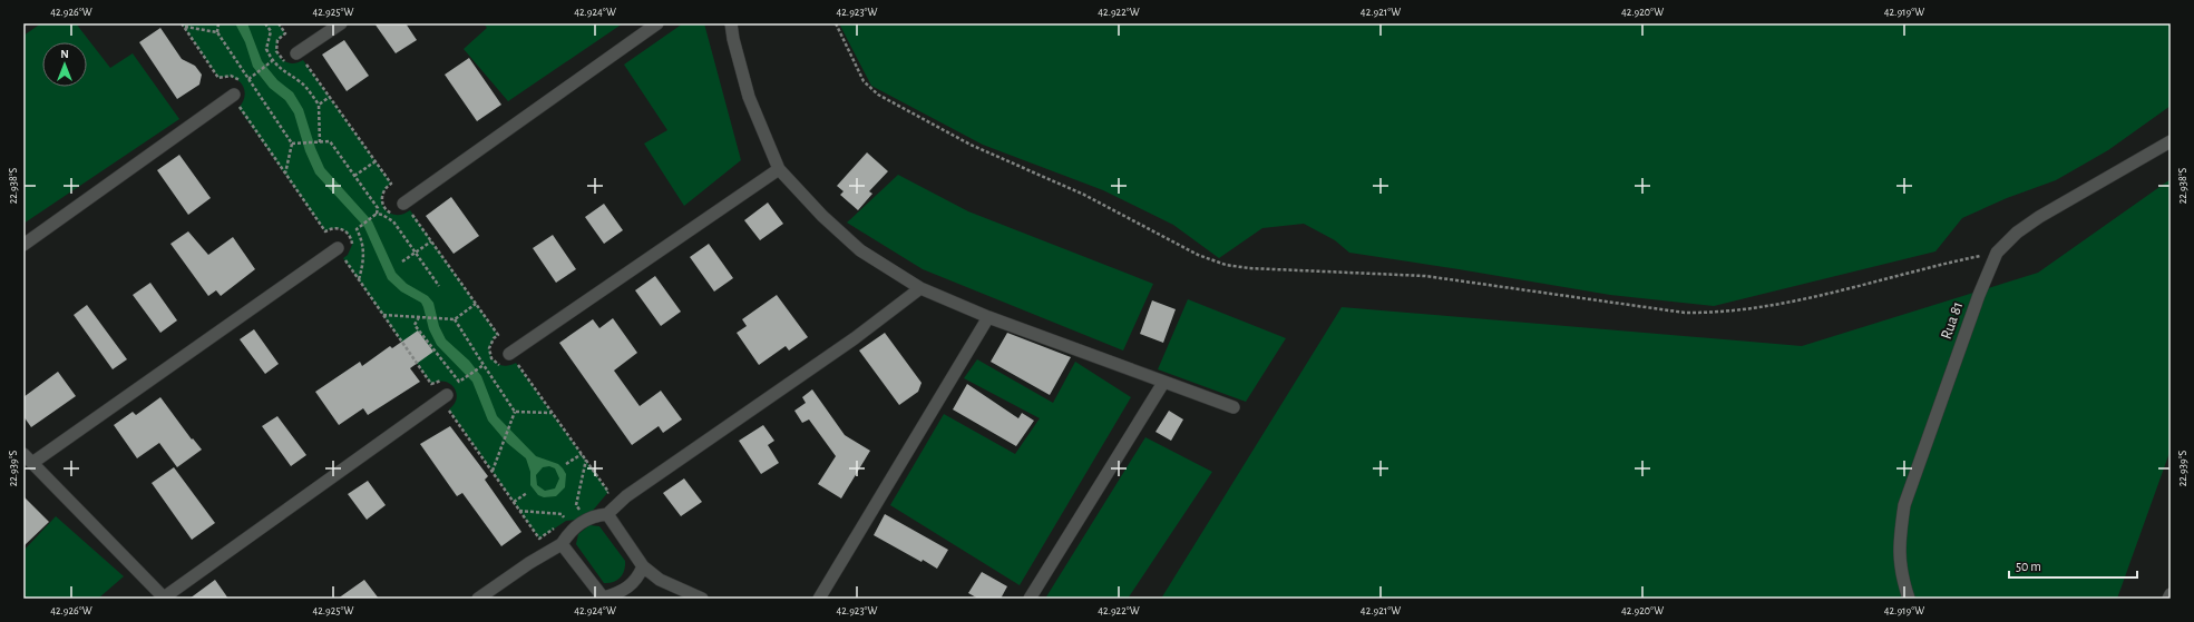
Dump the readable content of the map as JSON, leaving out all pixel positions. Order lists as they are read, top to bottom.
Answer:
{
  "streets": {
    "street": ["Rua 81"]
  },
  "scale_bar": "50 m",
  "north": "top",
  "coordinates": [
    "42.926°W",
    "42.925°W",
    "42.924°W",
    "42.923°W",
    "42.922°W",
    "42.921°W",
    "42.920°W",
    "42.919°W",
    "22.938°S",
    "22.939°S"
  ]
}
